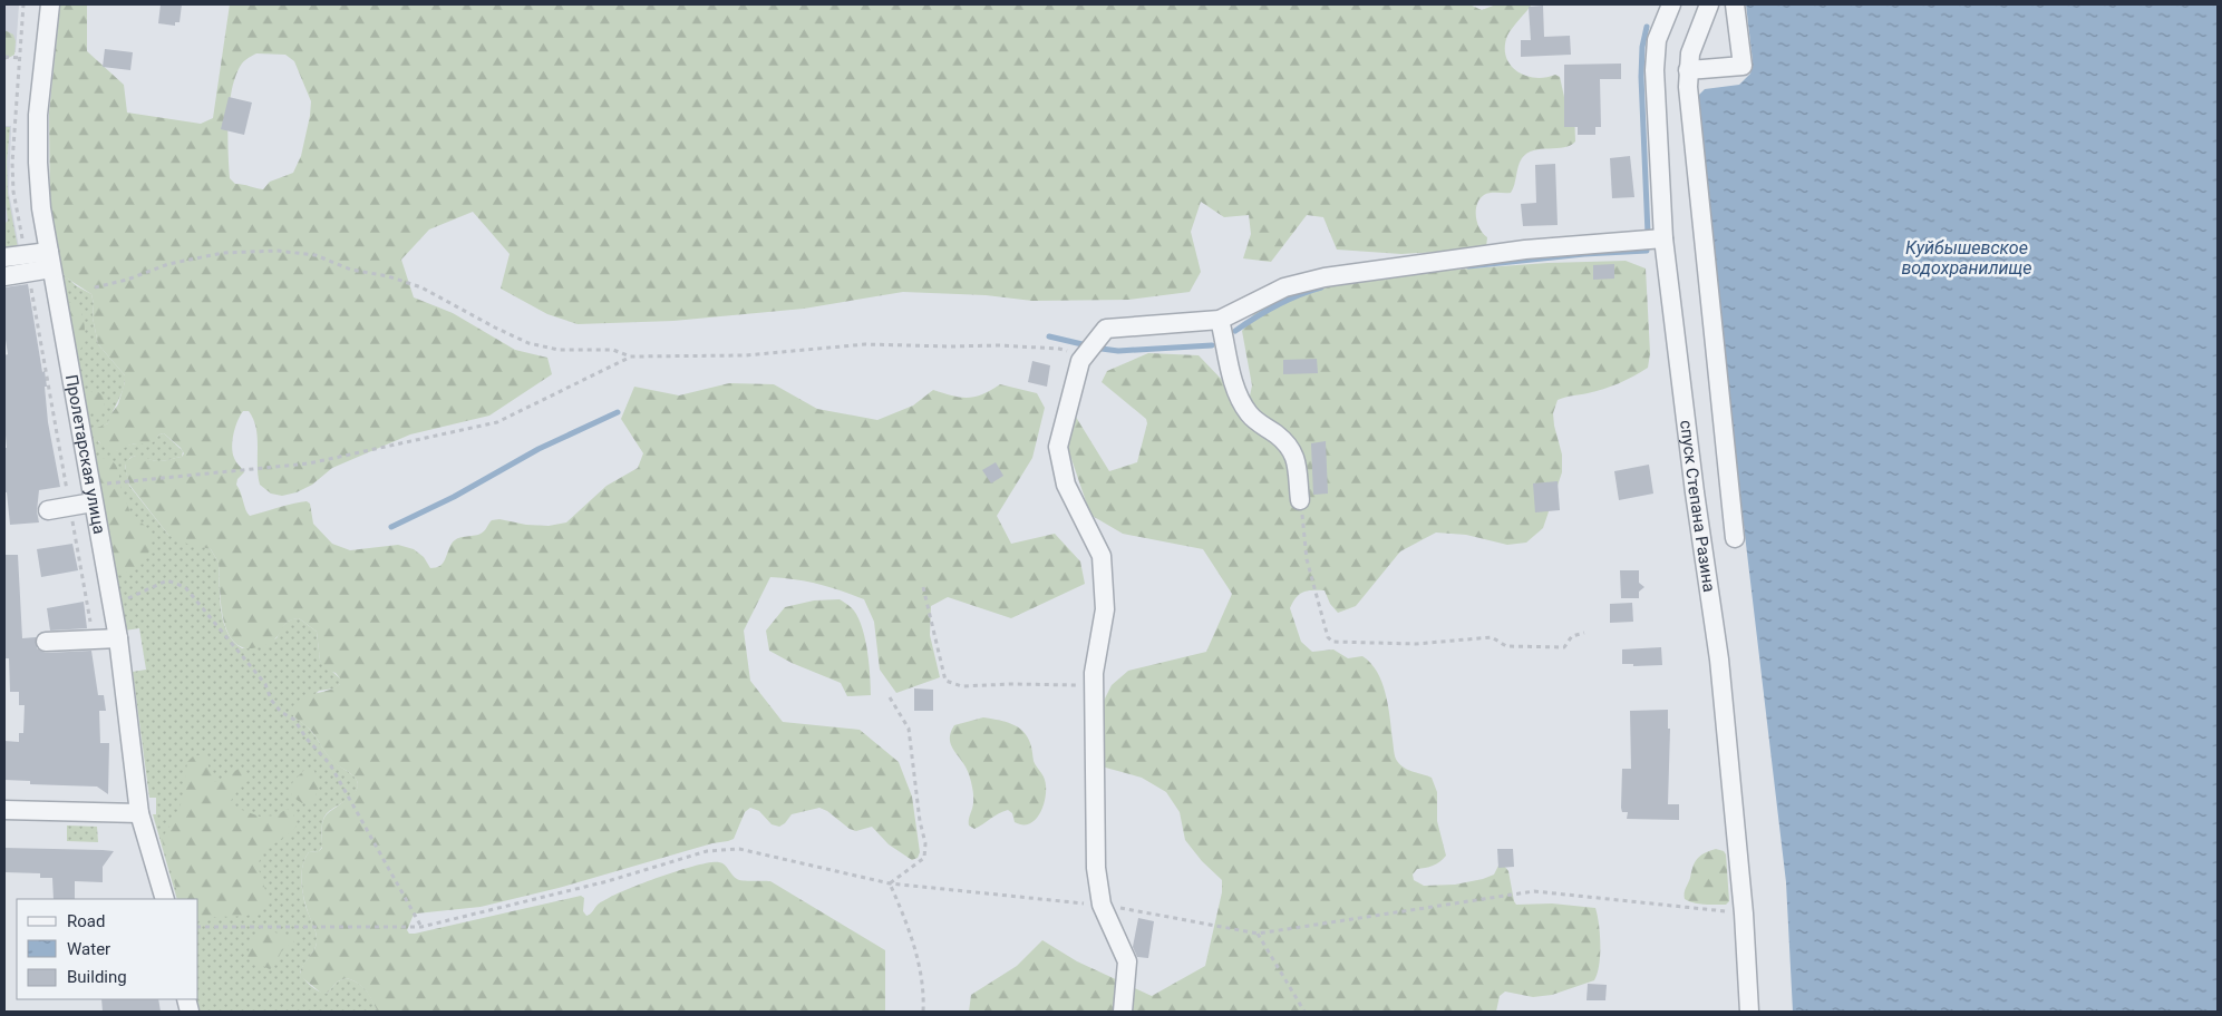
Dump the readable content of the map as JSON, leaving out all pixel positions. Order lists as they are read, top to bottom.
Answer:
{
  "streets": {
    "street": ["Пролетарская улица", "спуск Степана Разина"]
  },
  "water": ["Куйбышевское водохранилище"],
  "legend": ["Road", "Water", "Building"]
}
